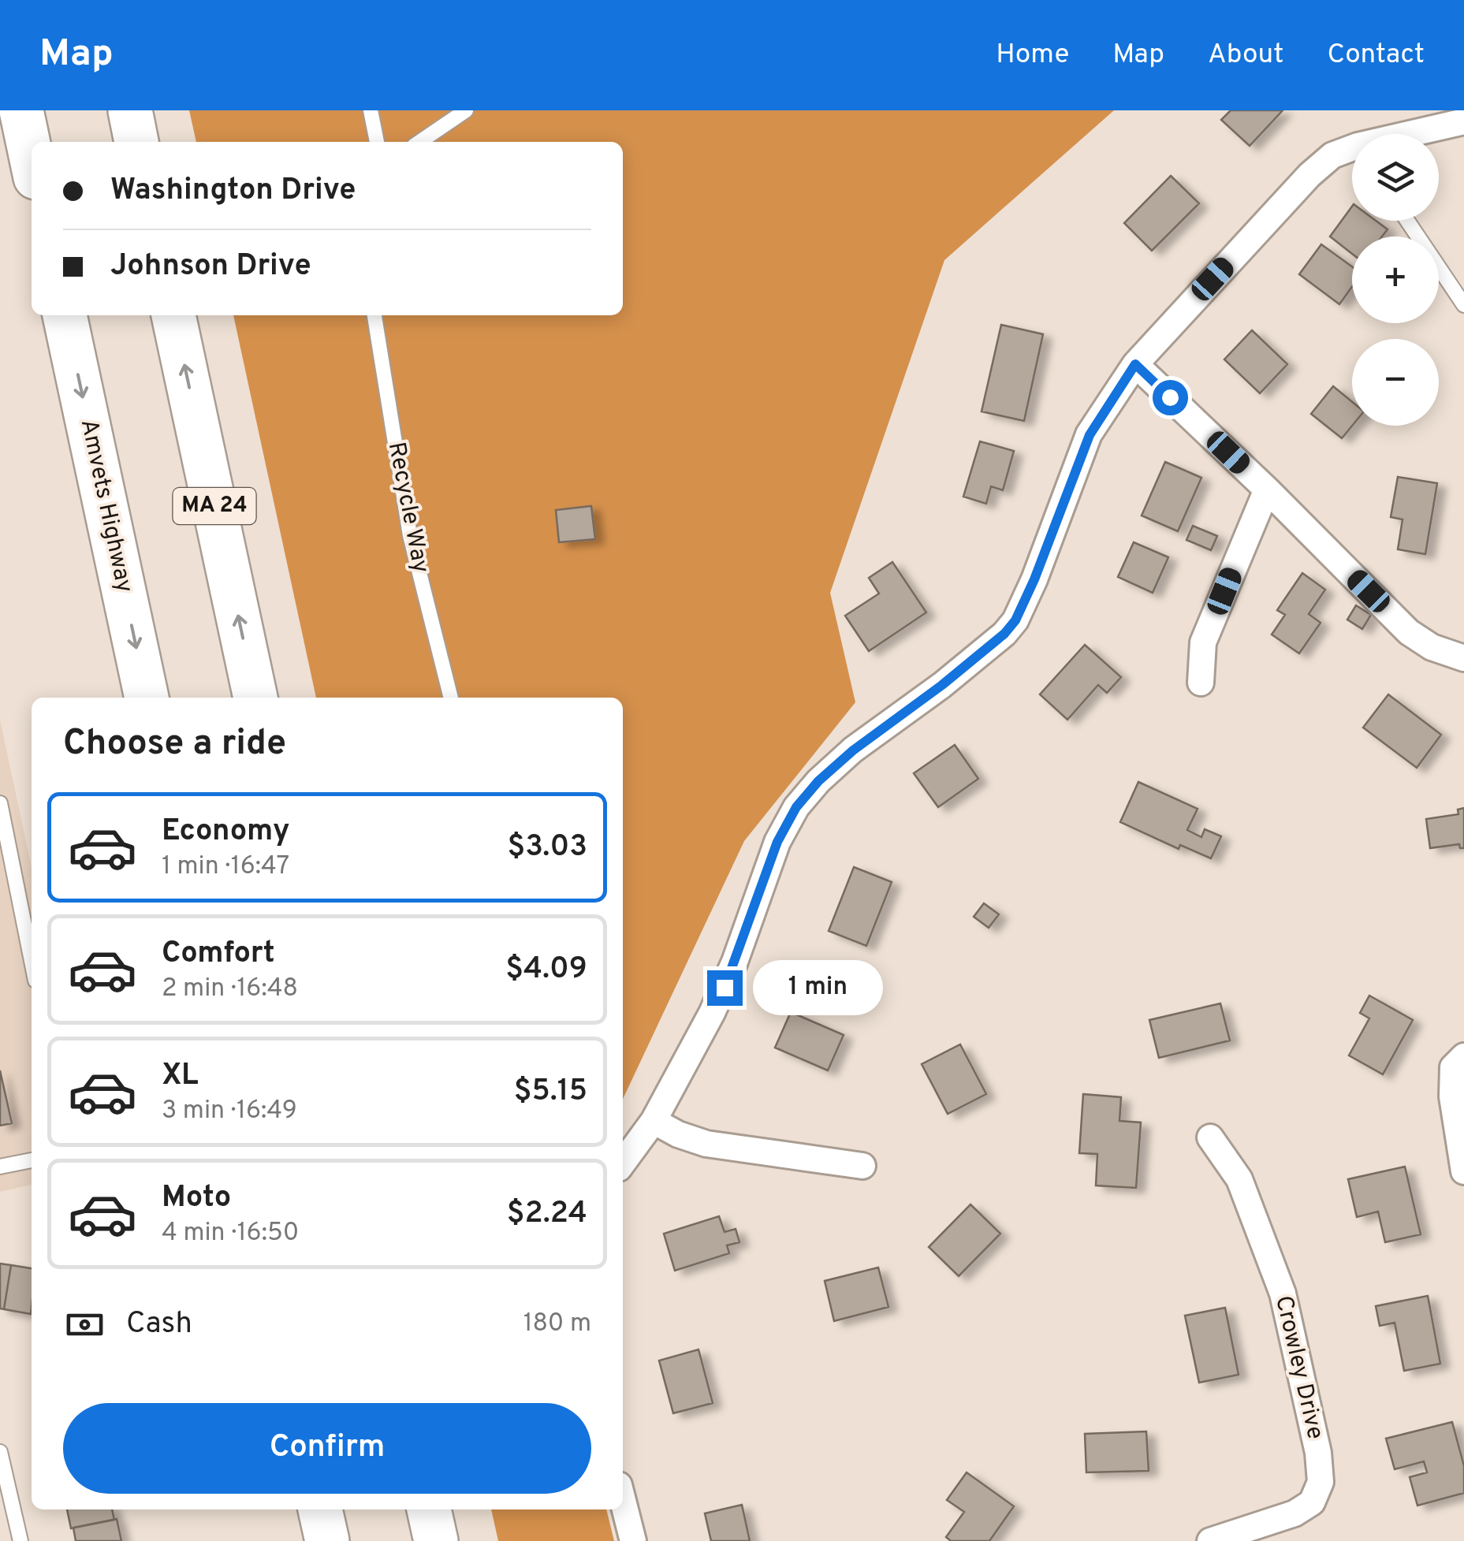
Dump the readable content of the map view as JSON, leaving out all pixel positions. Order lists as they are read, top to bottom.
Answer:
{
  "streets": {
    "highway": ["Amvets Highway", "MA 24"],
    "street": ["Crowley Drive"],
    "lane": ["Recycle Way"]
  },
  "page": {
    "header": "Map",
    "nav": [
      "Home",
      "Map",
      "About",
      "Contact"
    ],
    "map_buttons": ["+", "−"],
    "banner": ["Washington Drive", "Johnson Drive"],
    "heading": "Choose a ride",
    "list": [
      {
        "name": "Economy",
        "note": "1 min · 16:47",
        "value": "$3.03"
      },
      {
        "name": "Comfort",
        "note": "2 min · 16:48",
        "value": "$4.09"
      },
      {
        "name": "XL",
        "note": "3 min · 16:49",
        "value": "$5.15"
      },
      {
        "name": "Moto",
        "note": "4 min · 16:50",
        "value": "$2.24"
      }
    ],
    "bubble": "1 min",
    "pay": ["Cash", "180 m"],
    "buttons": "Confirm"
  }
}
